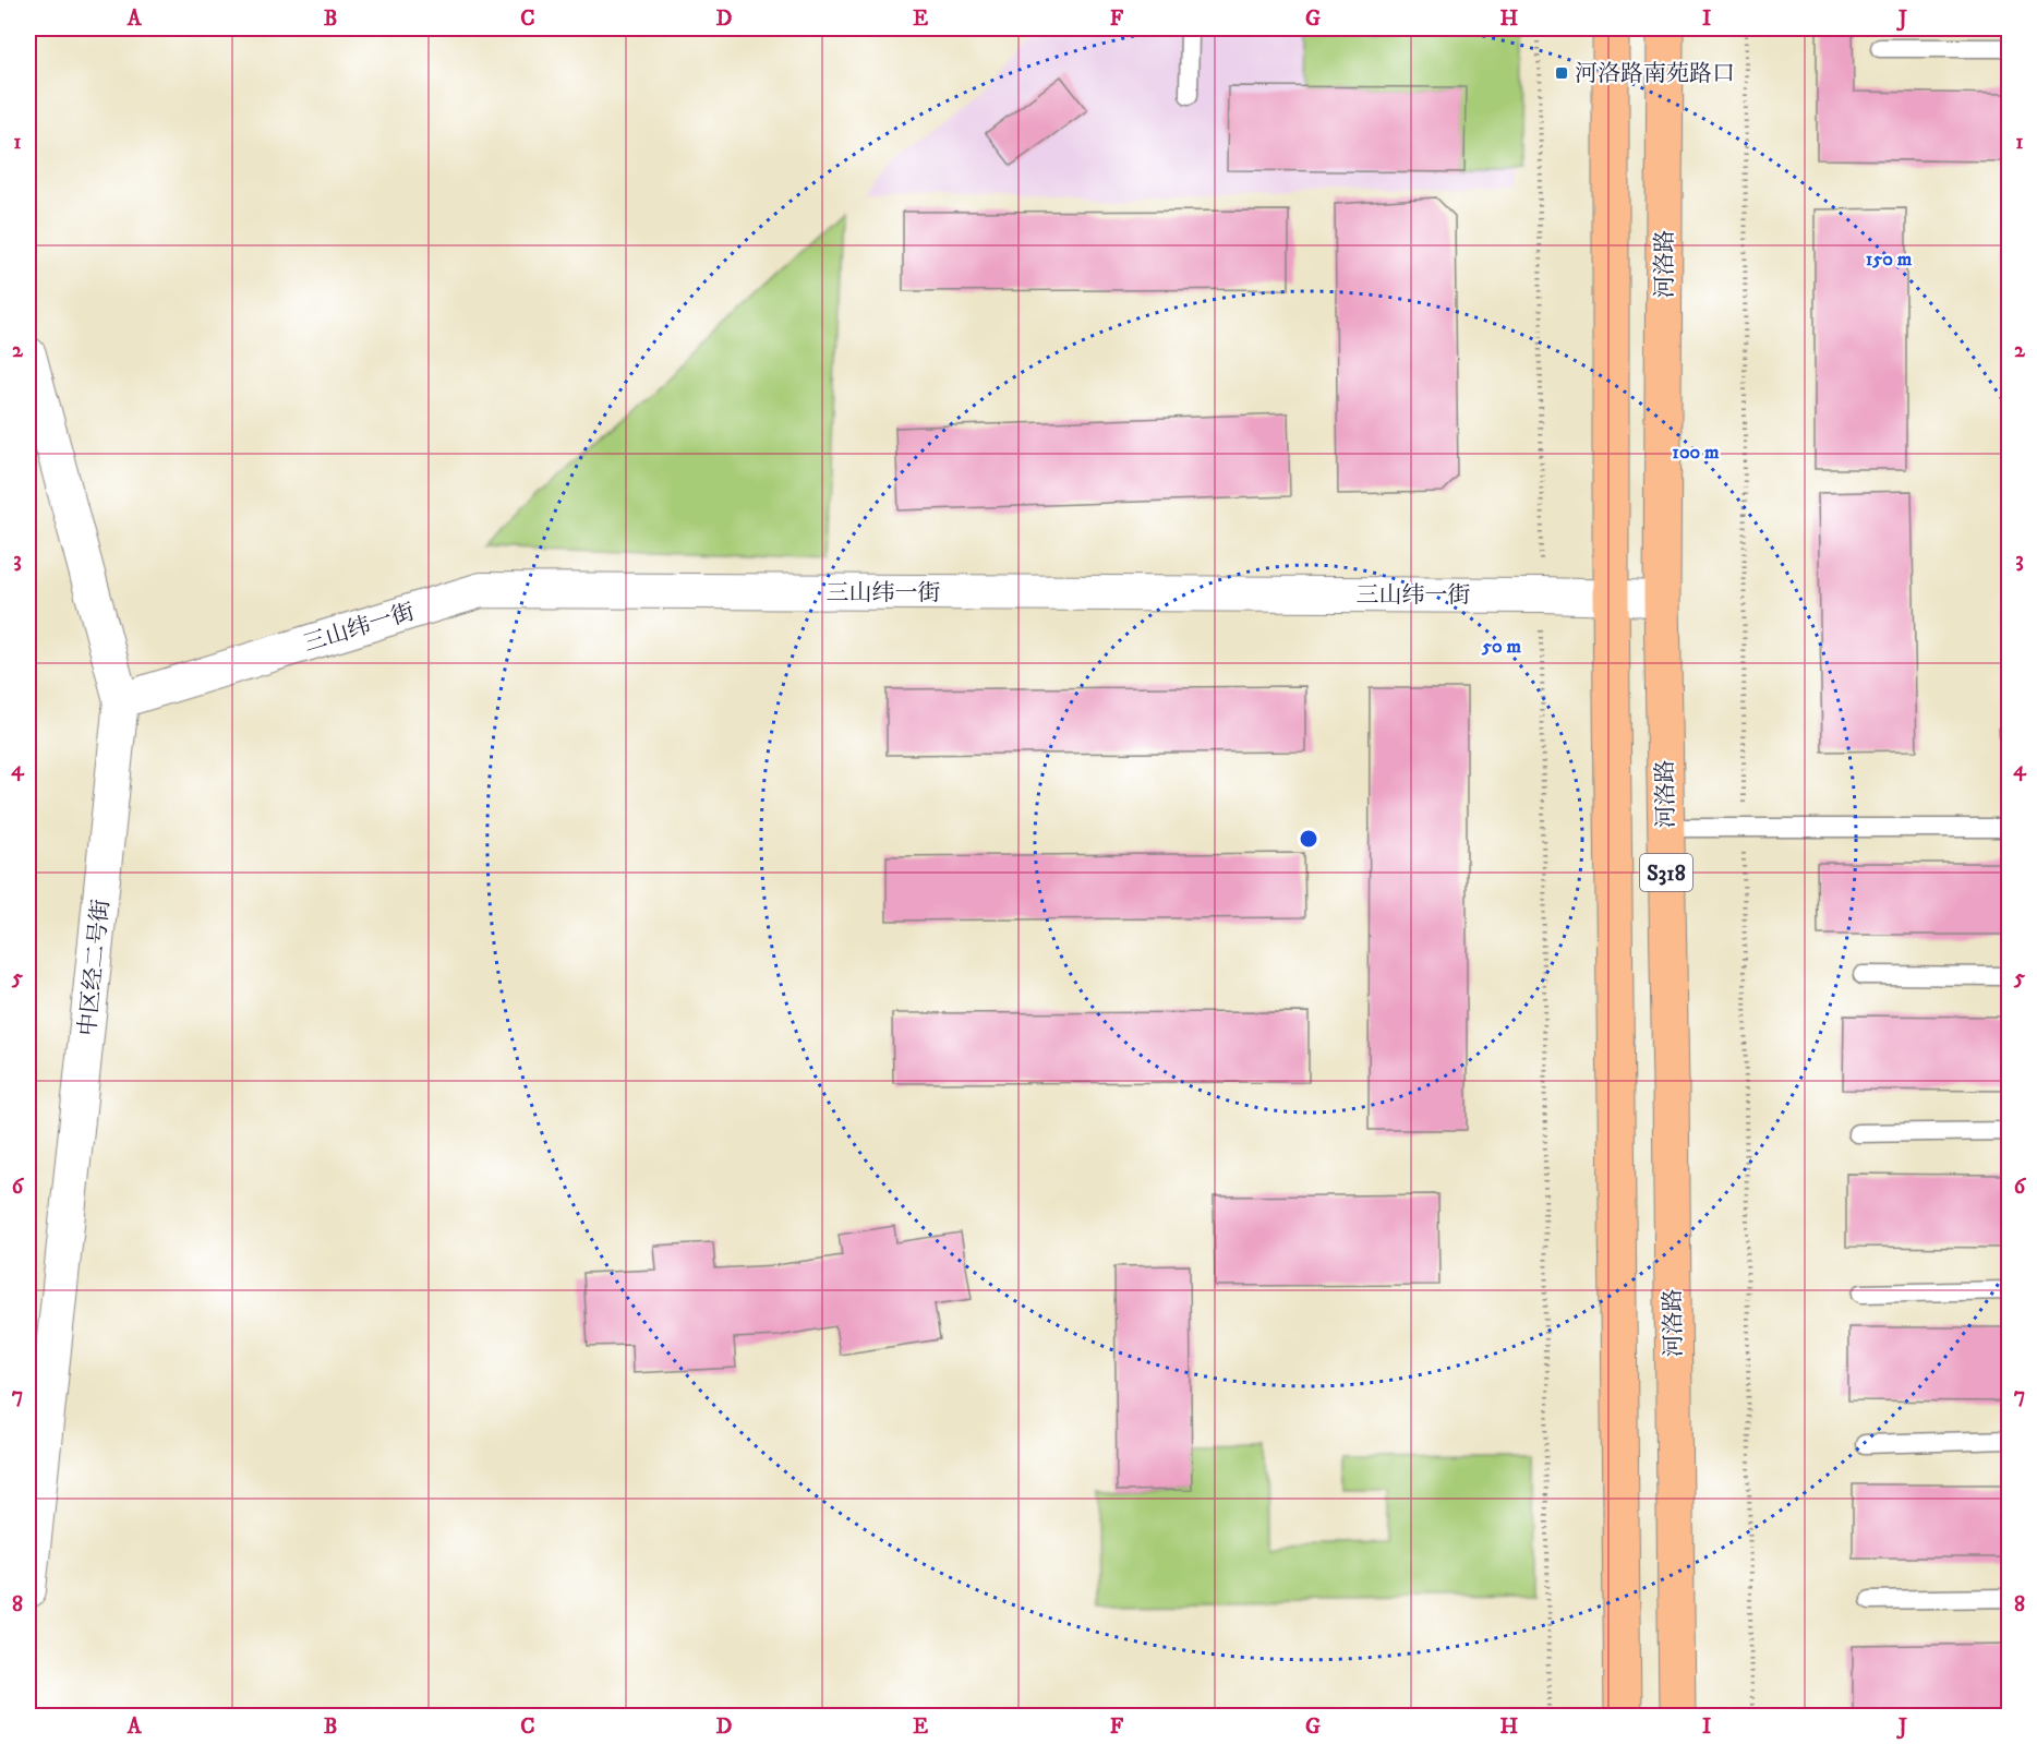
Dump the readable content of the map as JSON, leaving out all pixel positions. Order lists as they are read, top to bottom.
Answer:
{
  "streets": {
    "main road": ["河洛路", "S318"],
    "street": ["三山纬一街", "中区经二号街"]
  },
  "crossings": [
    ["河洛路", "三山纬一街"],
    ["三山纬一街", "S318"],
    ["三山纬一街", "中区经二号街"]
  ],
  "places": {
    "transit": ["河洛路南苑路口"]
  },
  "grid": {
    "columns": [
      "A",
      "B",
      "C",
      "D",
      "E",
      "F",
      "G",
      "H",
      "I",
      "J"
    ],
    "rows": [
      "1",
      "2",
      "3",
      "4",
      "5",
      "6",
      "7",
      "8"
    ]
  },
  "rings": ["150 m", "100 m", "50 m"]
}
